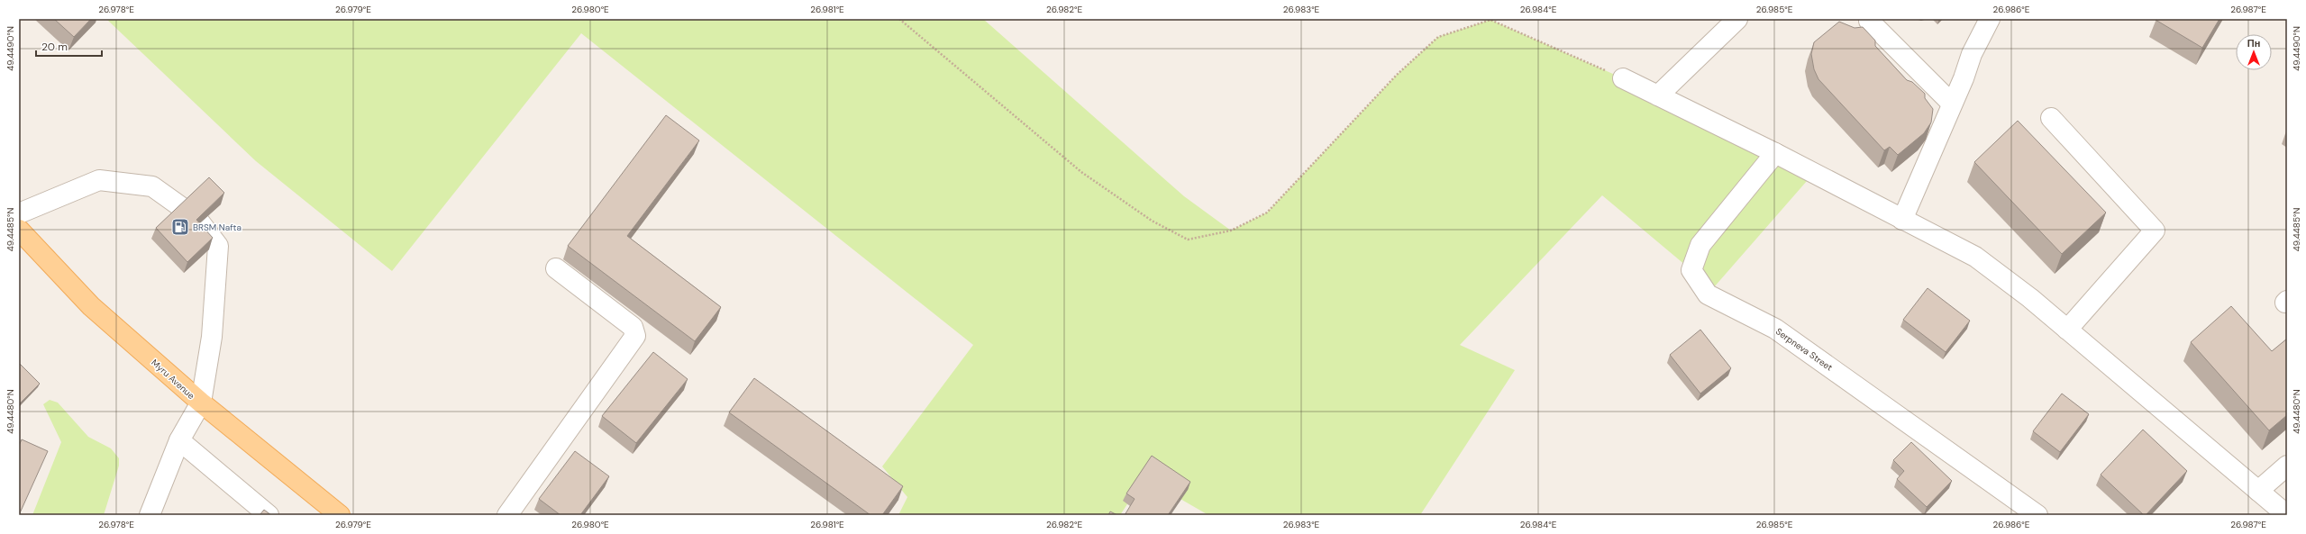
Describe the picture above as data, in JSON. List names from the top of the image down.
{
  "streets": {
    "main road": ["Myru Avenue"],
    "street": ["Serpneva Street"]
  },
  "places": {
    "fuel station": ["BRSM Nafta"]
  },
  "scale_bar": "20 m",
  "north": "top",
  "coordinates": [
    "26.978°E",
    "26.979°E",
    "26.980°E",
    "26.981°E",
    "26.982°E",
    "26.983°E",
    "26.984°E",
    "26.985°E",
    "26.986°E",
    "26.987°E",
    "49.4490°N",
    "49.4485°N",
    "49.4480°N"
  ]
}
